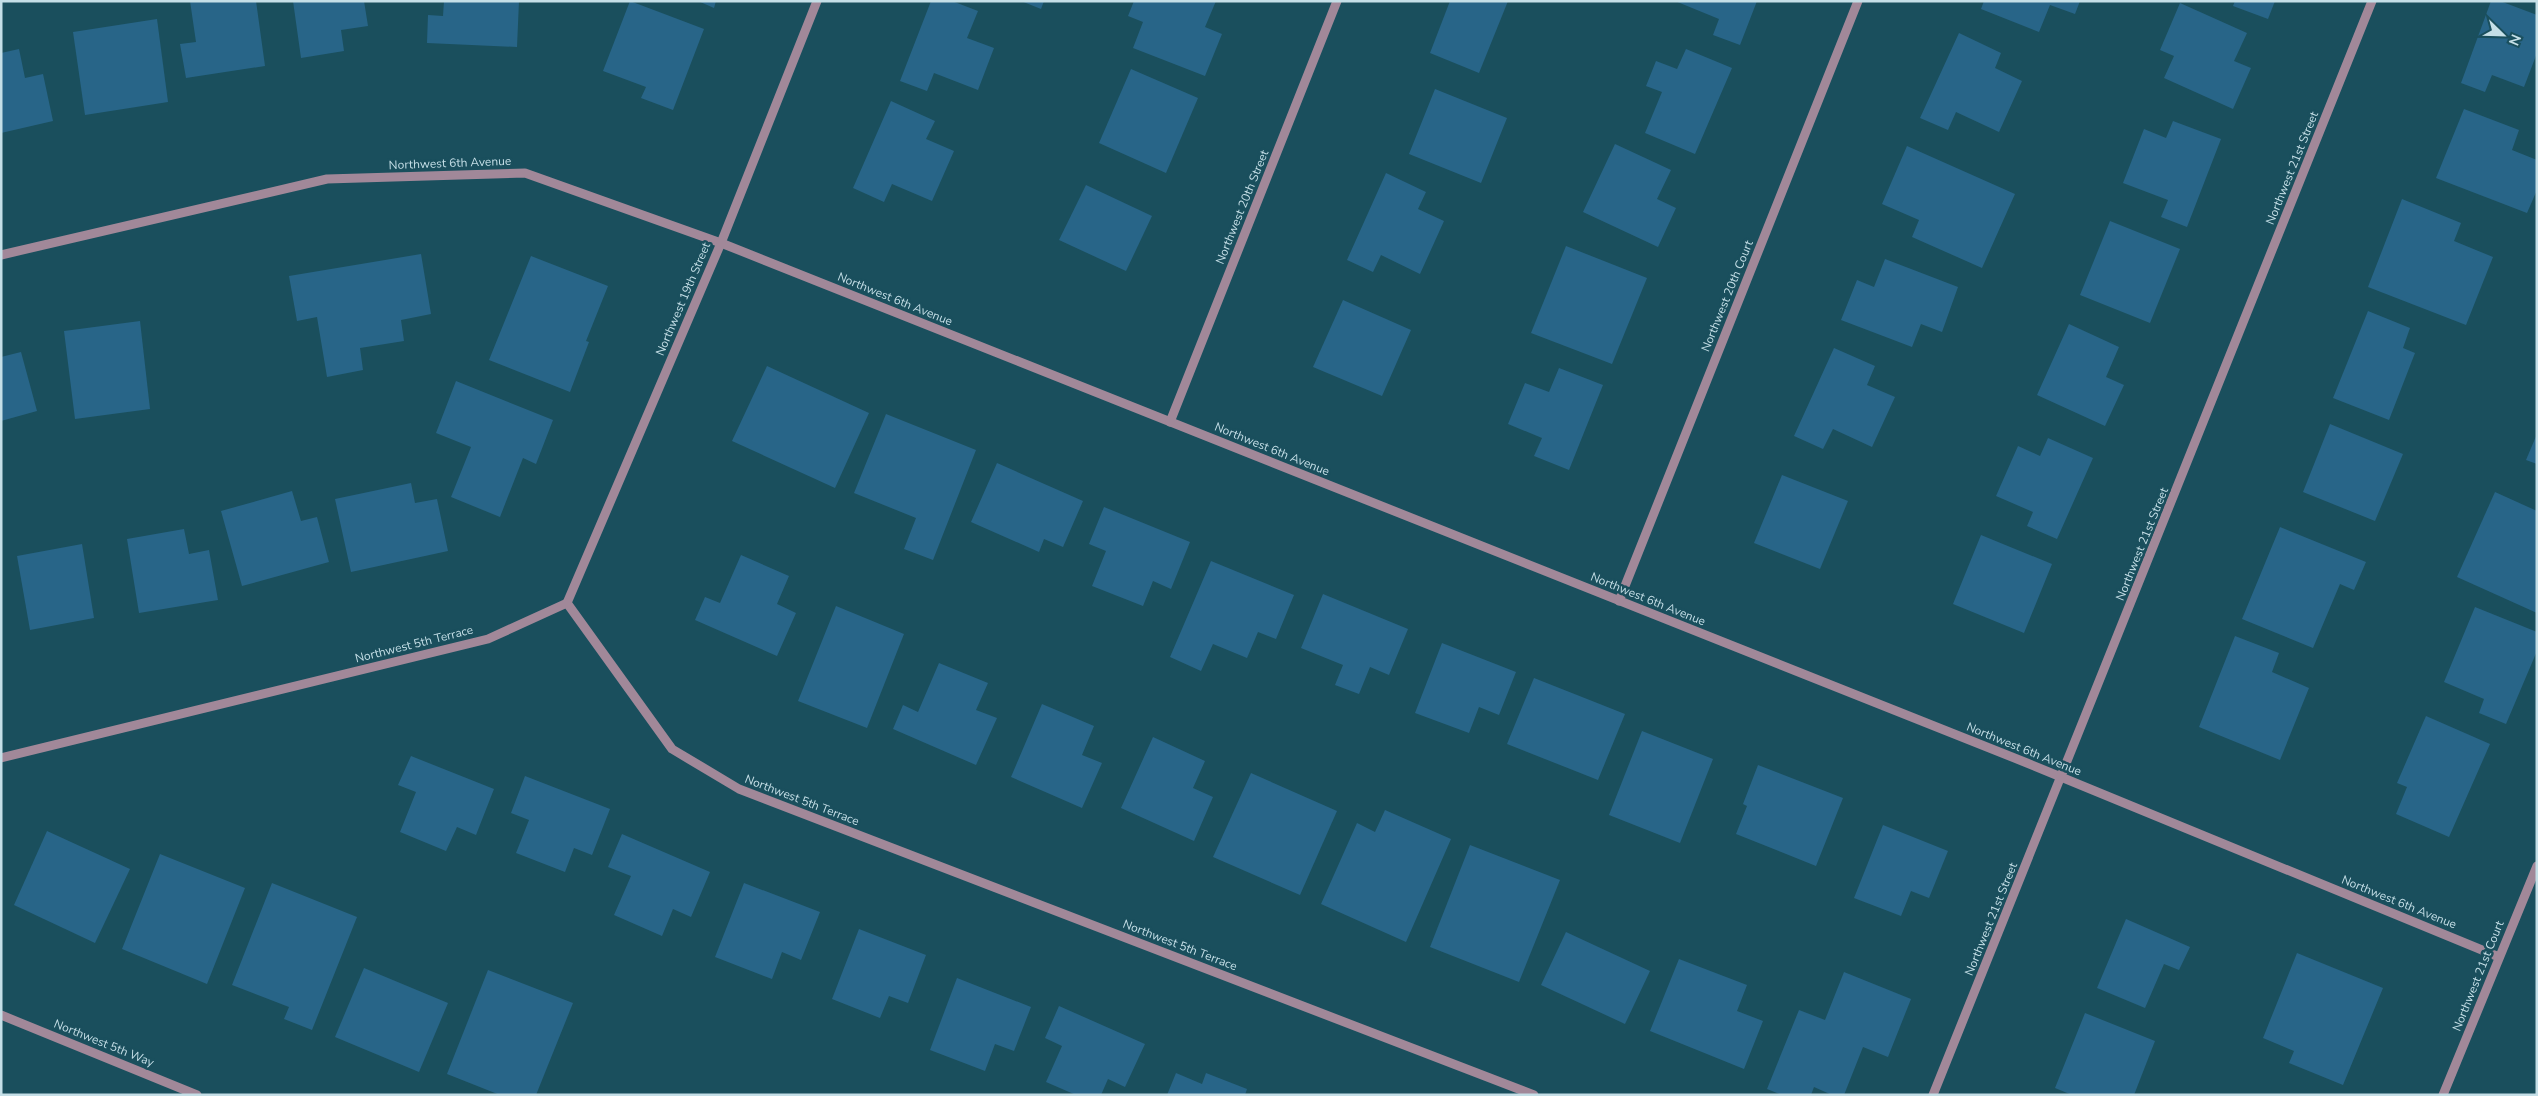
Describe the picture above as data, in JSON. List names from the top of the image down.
{
  "streets": {
    "street": [
      "Northwest 6th Avenue",
      "Northwest 21st Street",
      "Northwest 20th Street",
      "Northwest 20th Court",
      "Northwest 19th Street",
      "Northwest 5th Terrace",
      "Northwest 21st Court",
      "Northwest 5th Way"
    ]
  },
  "crossings": [
    ["Northwest 6th Avenue", "Northwest 21st Street"],
    ["Northwest 6th Avenue", "Northwest 20th Street"],
    ["Northwest 6th Avenue", "Northwest 20th Court"],
    ["Northwest 6th Avenue", "Northwest 19th Street"],
    ["Northwest 6th Avenue", "Northwest 21st Court"],
    ["Northwest 19th Street", "Northwest 5th Terrace"]
  ],
  "north": "bottom right"
}
